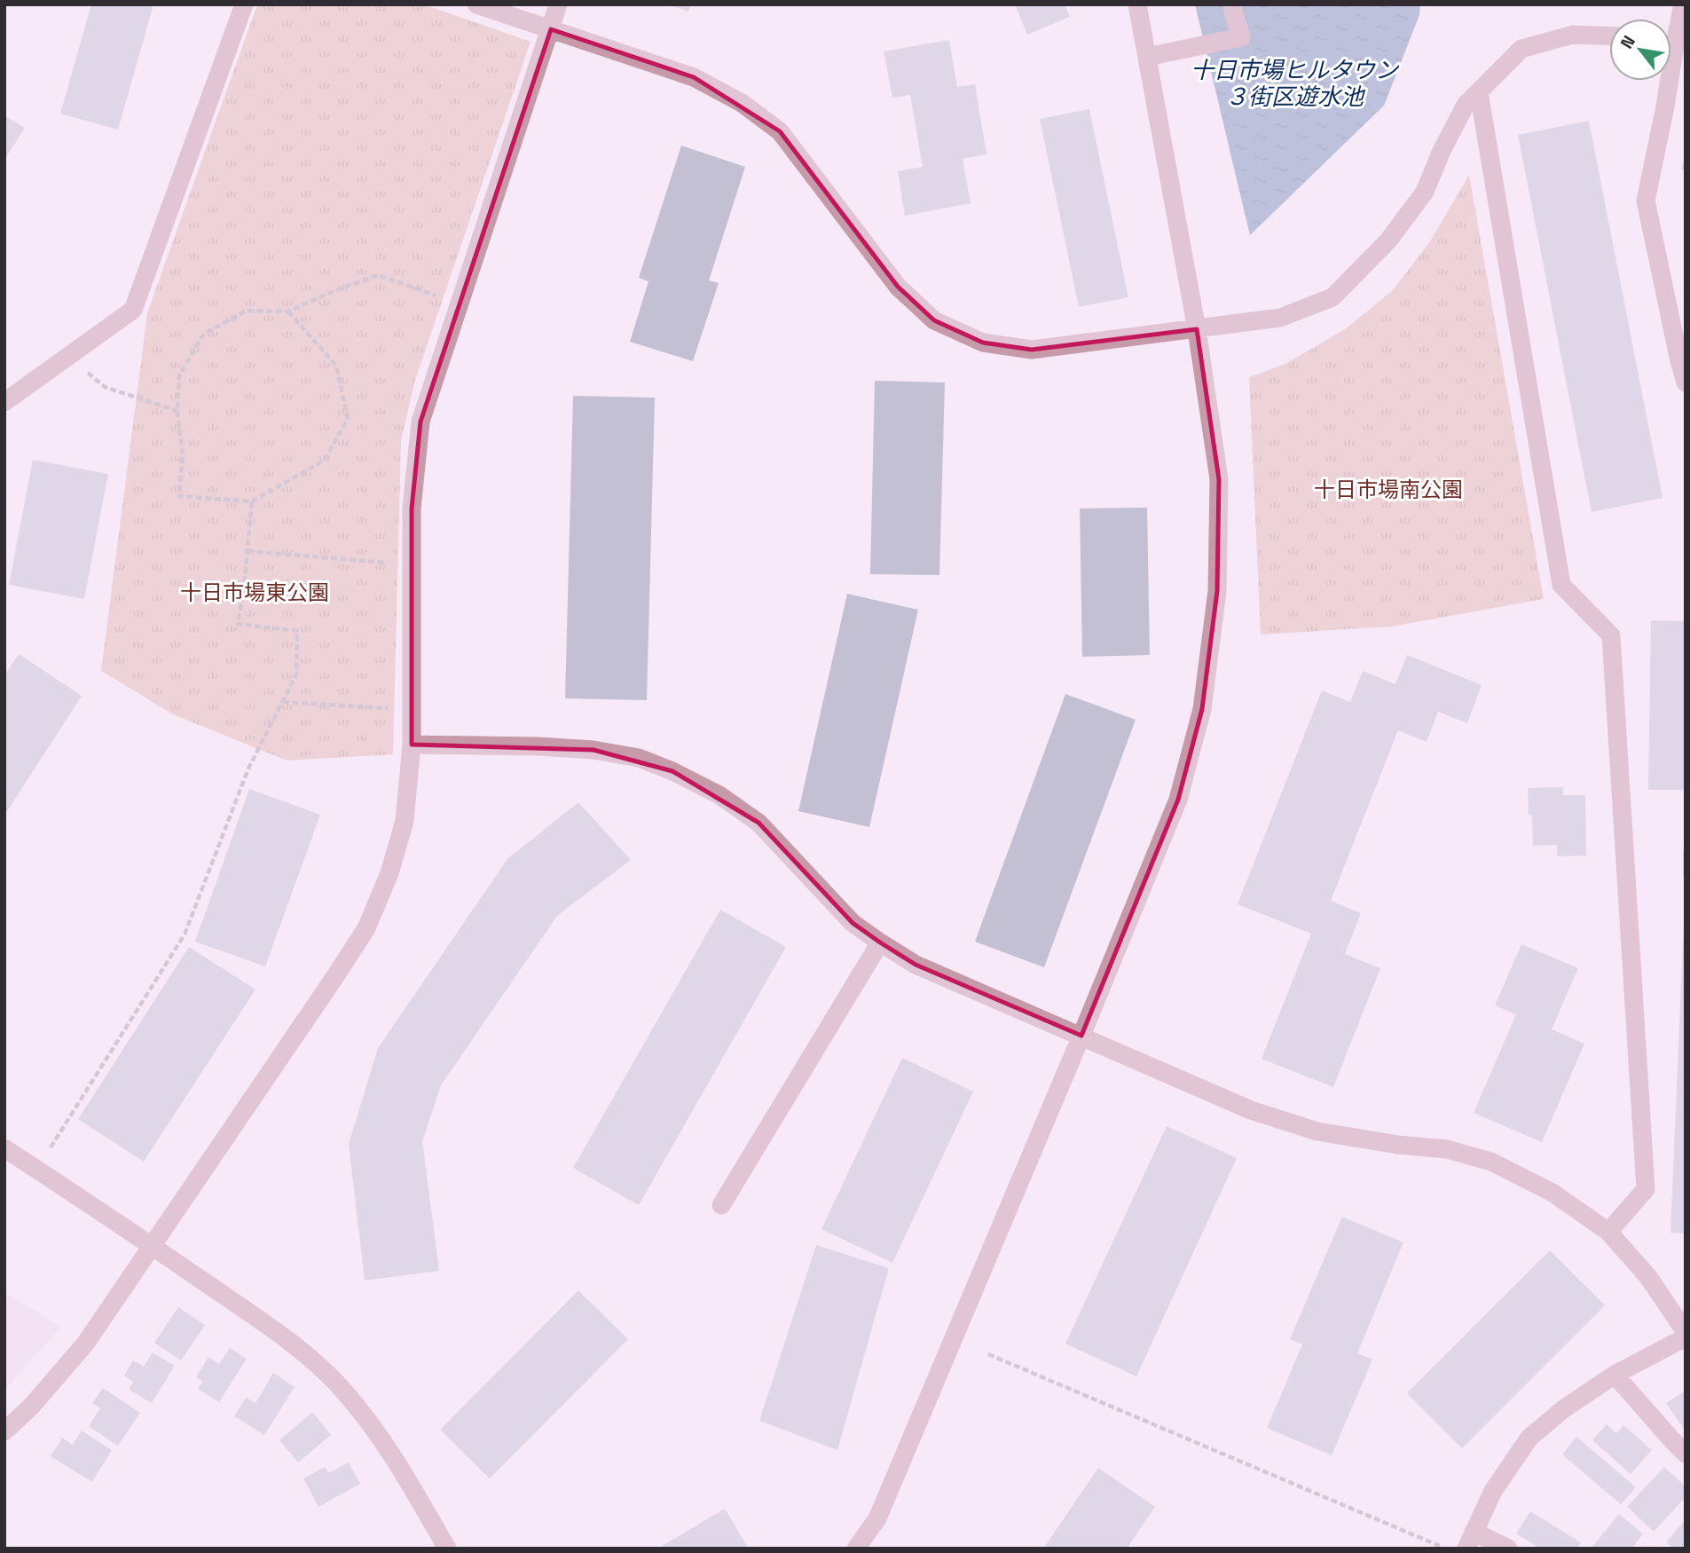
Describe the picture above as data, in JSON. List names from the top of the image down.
{
  "water": ["十日市場ヒルタウン ３街区遊水池"],
  "parks": ["十日市場南公園", "十日市場東公園"],
  "north": "top left"
}
